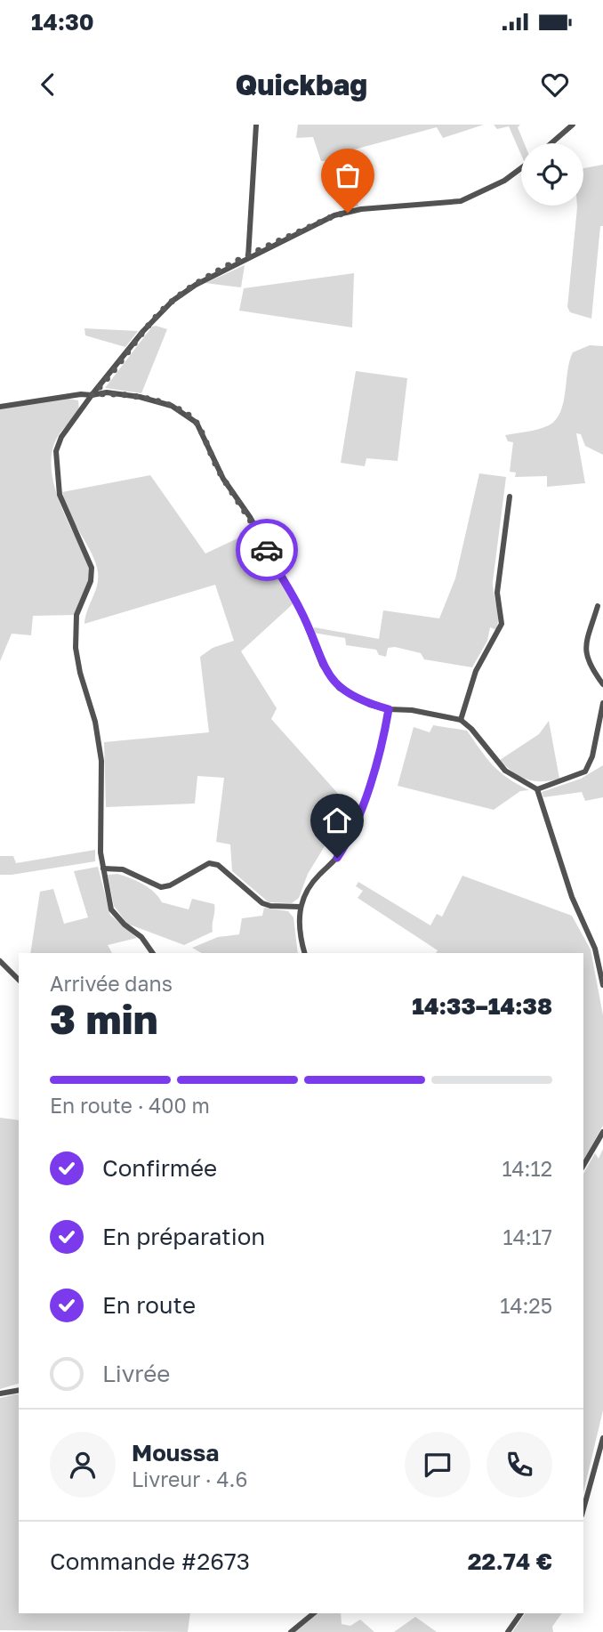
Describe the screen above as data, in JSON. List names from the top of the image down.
{
  "page": {
    "status": "14:30",
    "header": "Quickbag",
    "heading": ["3 min", "Arrivée dans", "14:33–14:38"],
    "panel": [
      "Moussa",
      "Livreur · 4.6",
      "Commande #2673",
      "22.74 €"
    ],
    "bar": "En route · 400 m",
    "list": [
      ["Confirmée", "14:12"],
      ["En préparation", "14:17"],
      ["En route", "14:25"],
      "Livrée"
    ]
  }
}
